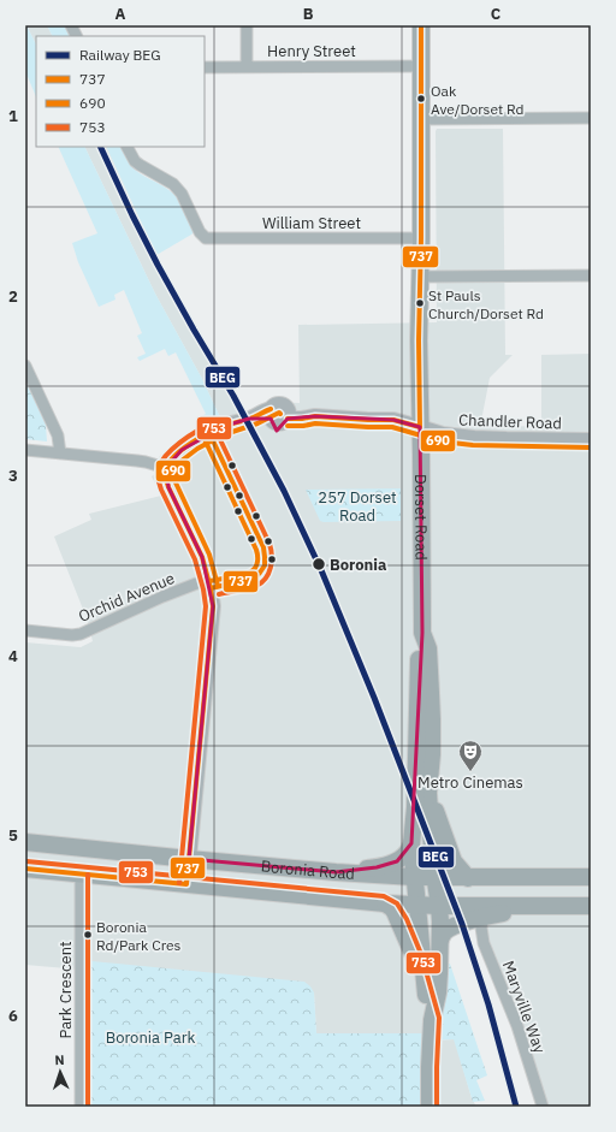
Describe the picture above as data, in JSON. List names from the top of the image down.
{
  "streets": {
    "main road": ["Chandler Road", "Dorset Road", "Boronia Road"],
    "street": [
      "Henry Street",
      "William Street",
      "Orchid Avenue",
      "Park Crescent",
      "Maryville Way"
    ]
  },
  "crossings": [
    ["Henry Street", "Dorset Road"],
    ["William Street", "Dorset Road"],
    ["Chandler Road", "Dorset Road"],
    ["Dorset Road", "Boronia Road"],
    ["Boronia Road", "Park Crescent"],
    ["Boronia Road", "Maryville Way"]
  ],
  "parks": ["257 Dorset Road", "Boronia Park"],
  "places": {
    "other": [
      "Oak Ave/Dorset Rd",
      "St Pauls Church/Dorset Rd",
      "Boronia",
      "Boronia Rd/Park Cres"
    ],
    "theatre": ["Metro Cinemas"]
  },
  "lines": [
    "transit line 737",
    "rail line BEG",
    "transit line 690",
    "transit line 753"
  ],
  "legend": [
    "Railway BEG",
    "737",
    "690",
    "753"
  ],
  "north": "top",
  "grid": {
    "columns": ["A", "B", "C"],
    "rows": [
      "1",
      "2",
      "3",
      "4",
      "5",
      "6"
    ]
  }
}
